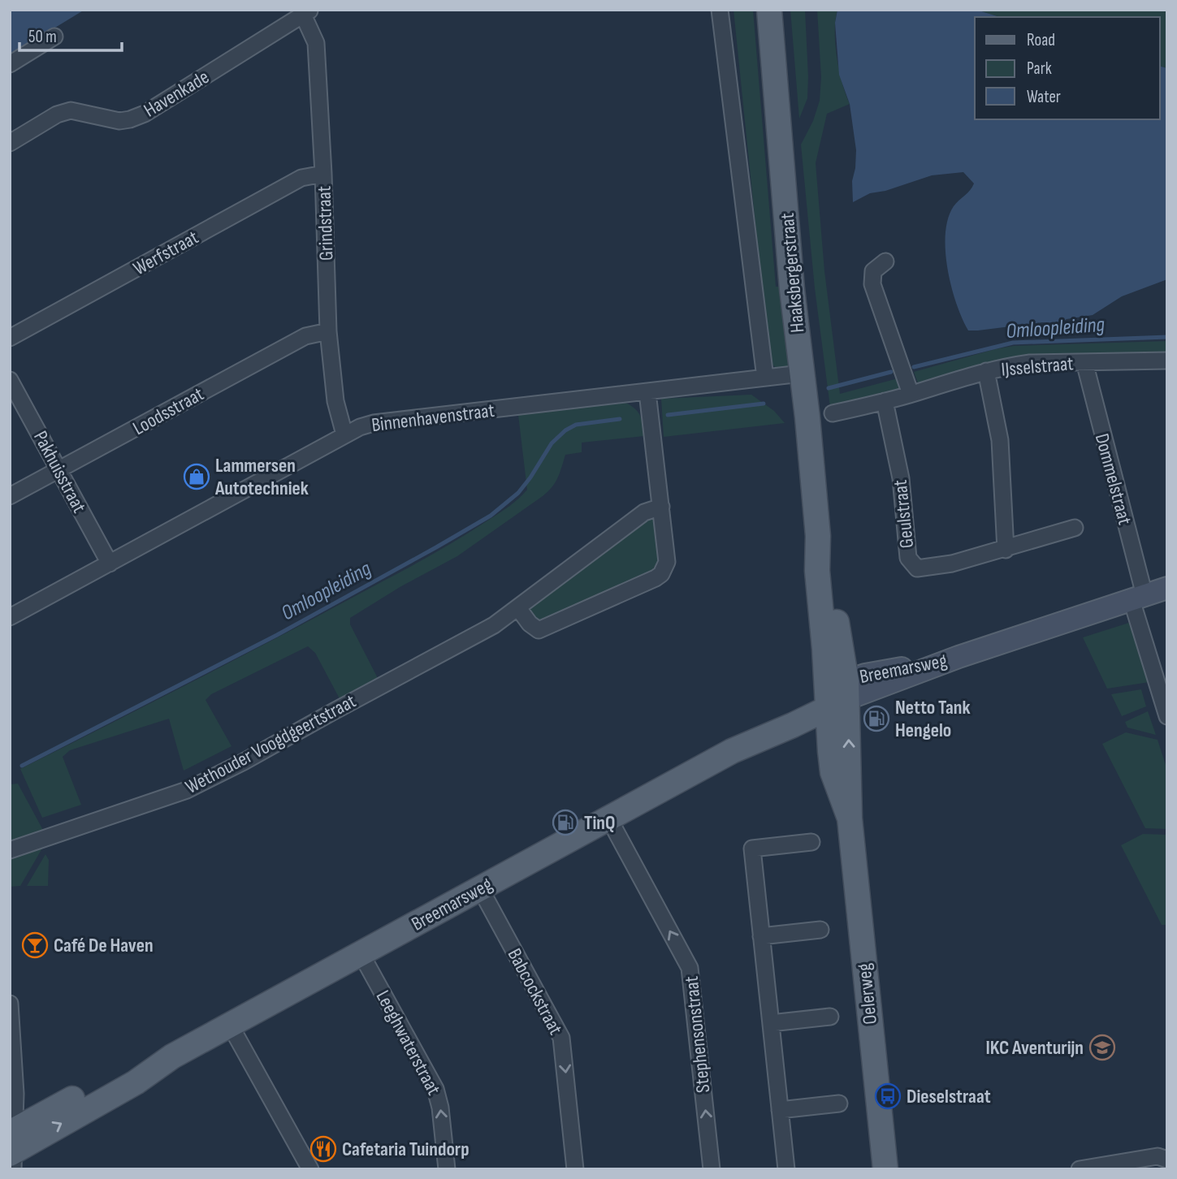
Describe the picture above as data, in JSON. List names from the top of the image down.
{
  "streets": {
    "main road": ["Haaksbergerstraat", "Breemarsweg", "Oelerweg"],
    "street": [
      "Havenkade",
      "Grindstraat",
      "Werfstraat",
      "IJsselstraat",
      "Loodsstraat",
      "Binnenhavenstraat",
      "Pakhuisstraat",
      "Dommelstraat",
      "Geulstraat",
      "Wethouder Voogdgeertstraat",
      "Babcockstraat",
      "Stephensonstraat",
      "Leeghwaterstraat"
    ]
  },
  "crossings": [
    ["Havenkade", "Grindstraat"],
    ["Grindstraat", "Werfstraat"],
    ["Grindstraat", "Loodsstraat"],
    ["Grindstraat", "Binnenhavenstraat"],
    ["Haaksbergerstraat", "Binnenhavenstraat"],
    ["Haaksbergerstraat", "Breemarsweg"],
    ["Haaksbergerstraat", "Oelerweg"],
    ["IJsselstraat", "Dommelstraat"],
    ["IJsselstraat", "Geulstraat"],
    ["Loodsstraat", "Pakhuisstraat"],
    ["Binnenhavenstraat", "Pakhuisstraat"],
    ["Dommelstraat", "Breemarsweg"],
    ["Breemarsweg", "Babcockstraat"],
    ["Breemarsweg", "Oelerweg"],
    ["Breemarsweg", "Stephensonstraat"],
    ["Breemarsweg", "Leeghwaterstraat"]
  ],
  "one_way": ["Babcockstraat", "Leeghwaterstraat"],
  "water": ["Omloopleiding"],
  "places": {
    "shop": ["Lammersen Autotechniek"],
    "fuel station": ["Netto Tank Hengelo", "TinQ"],
    "bar": ["Café De Haven"],
    "school or university": ["IKC Aventurijn"],
    "bus stop": ["Dieselstraat"],
    "restaurant": ["Cafetaria Tuindorp"]
  },
  "legend": ["Road", "Park", "Water"],
  "scale_bar": "50 m"
}
